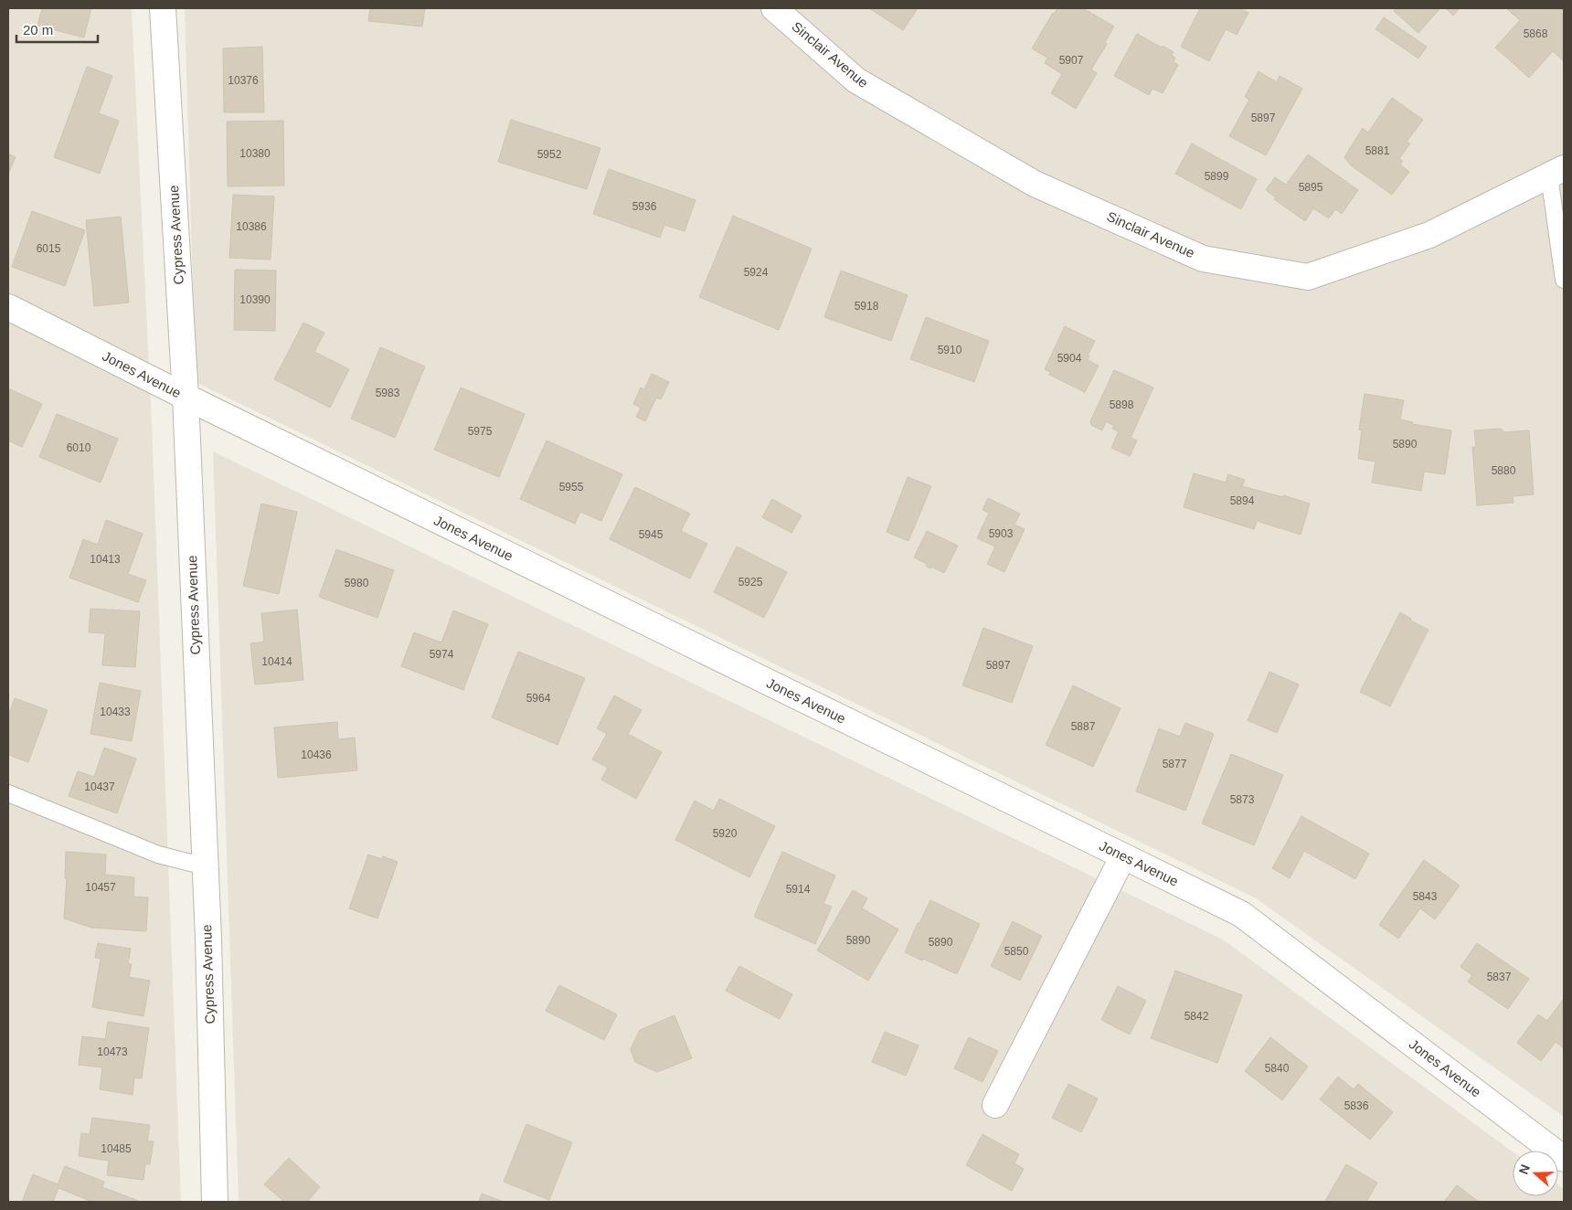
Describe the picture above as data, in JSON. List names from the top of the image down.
{
  "streets": {
    "street": ["Sinclair Avenue", "Cypress Avenue", "Jones Avenue"]
  },
  "crossings": [
    ["Cypress Avenue", "Jones Avenue"]
  ],
  "house_numbers": [
    "5868",
    "5907",
    "10376",
    "5897",
    "5881",
    "10380",
    "5952",
    "5899",
    "5895",
    "5936",
    "10386",
    "6015",
    "5924",
    "10390",
    "5918",
    "5910",
    "5904",
    "5983",
    "5898",
    "5975",
    "5890",
    "6010",
    "5880",
    "5955",
    "5894",
    "5903",
    "5945",
    "10413",
    "5925",
    "5980",
    "5974",
    "10414",
    "5897",
    "5964",
    "10433",
    "5887",
    "10436",
    "5877",
    "10437",
    "5873",
    "5920",
    "10457",
    "5914",
    "5843",
    "5890",
    "5890",
    "5850",
    "5837",
    "5842",
    "10473",
    "5840",
    "5836",
    "10485"
  ],
  "scale_bar": "20 m",
  "north": "left"
}
